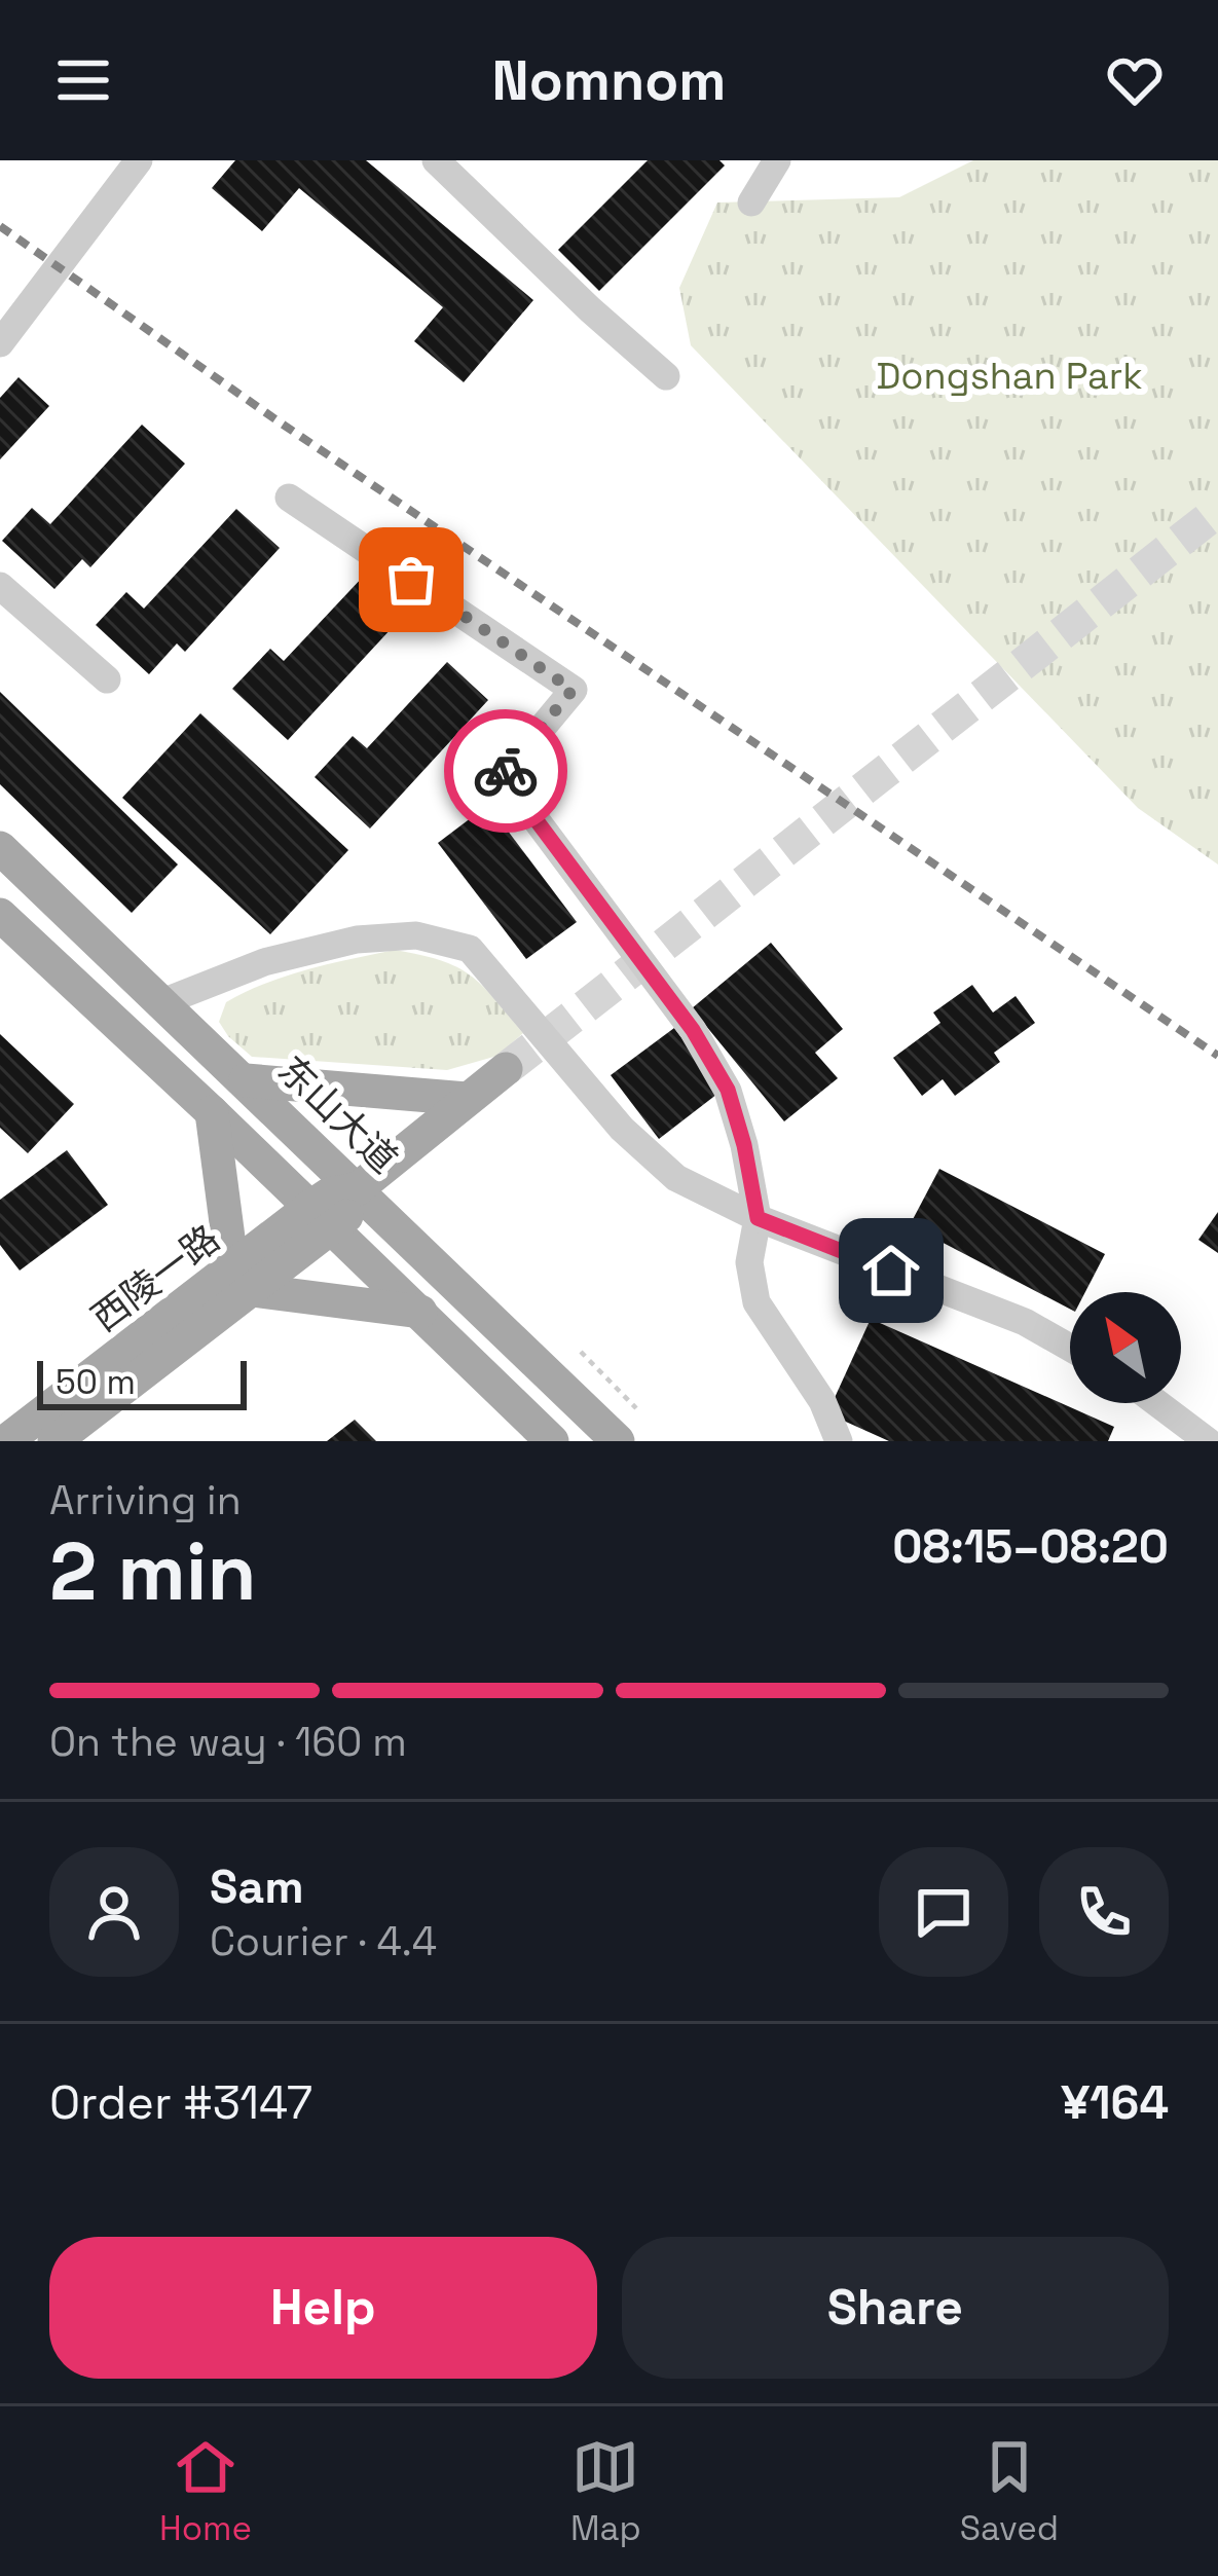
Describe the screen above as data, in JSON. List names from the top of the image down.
{
  "streets": {
    "main road": ["东山大道", "西陵一路"]
  },
  "crossings": [
    ["东山大道", "西陵一路"]
  ],
  "parks": ["Dongshan Park"],
  "scale_bar": "50 m",
  "north": "top left",
  "page": {
    "header": "Nomnom",
    "scale": "50 m",
    "heading": ["2 min", "Arriving in", "08:15–08:20"],
    "panel": [
      "Sam",
      "Courier · 4.4",
      "Order #3147",
      "¥164"
    ],
    "bar": "On the way · 160 m",
    "buttons": ["Help", "Share"],
    "tabs": ["Home", "Map", "Saved"]
  }
}
